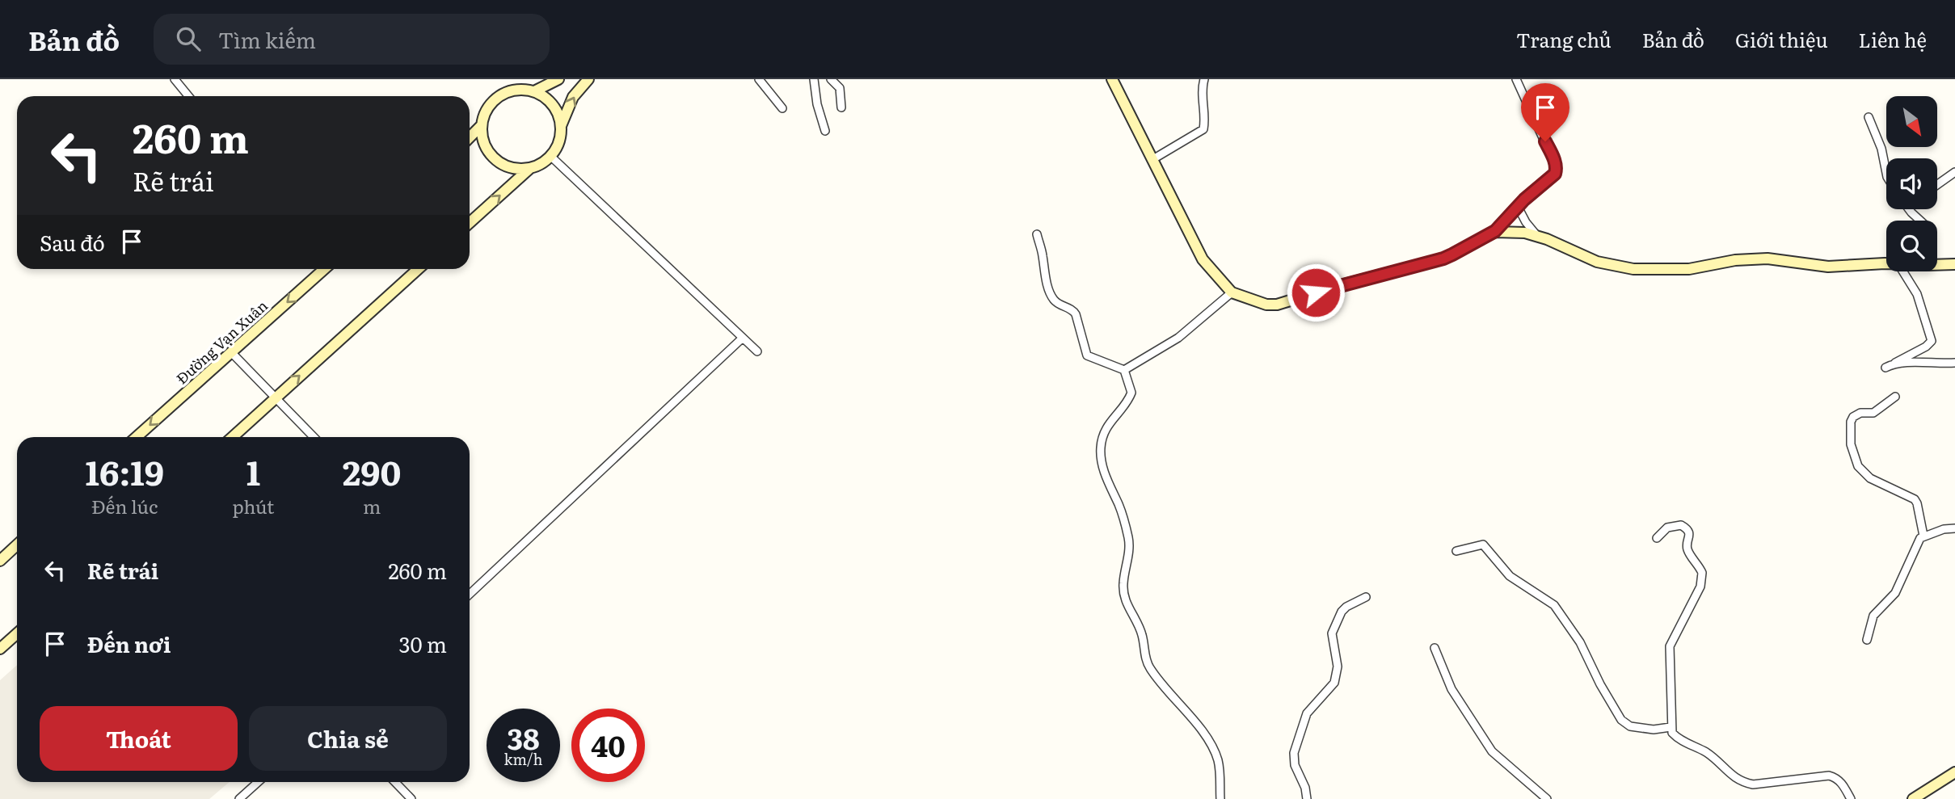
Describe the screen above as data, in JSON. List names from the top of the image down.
{
  "streets": {
    "street": ["Đường Vạn Xuân"]
  },
  "north": "bottom right",
  "page": {
    "header": "Bản đồ",
    "search": "Tìm kiếm",
    "nav": [
      "Trang chủ",
      "Bản đồ",
      "Giới thiệu",
      "Liên hệ"
    ],
    "turn": ["260 m", "Rẽ trái"],
    "then": "Sau đó",
    "eta": [
      "16:19",
      "Đến lúc",
      "1",
      "phút",
      "290",
      "m"
    ],
    "list": [
      {
        "name": "Rẽ trái",
        "value": "260 m"
      },
      {
        "name": "Đến nơi",
        "value": "30 m"
      }
    ],
    "buttons": ["Thoát", "Chia sẻ"],
    "speed": "38 km/h",
    "limit": "40"
  }
}
